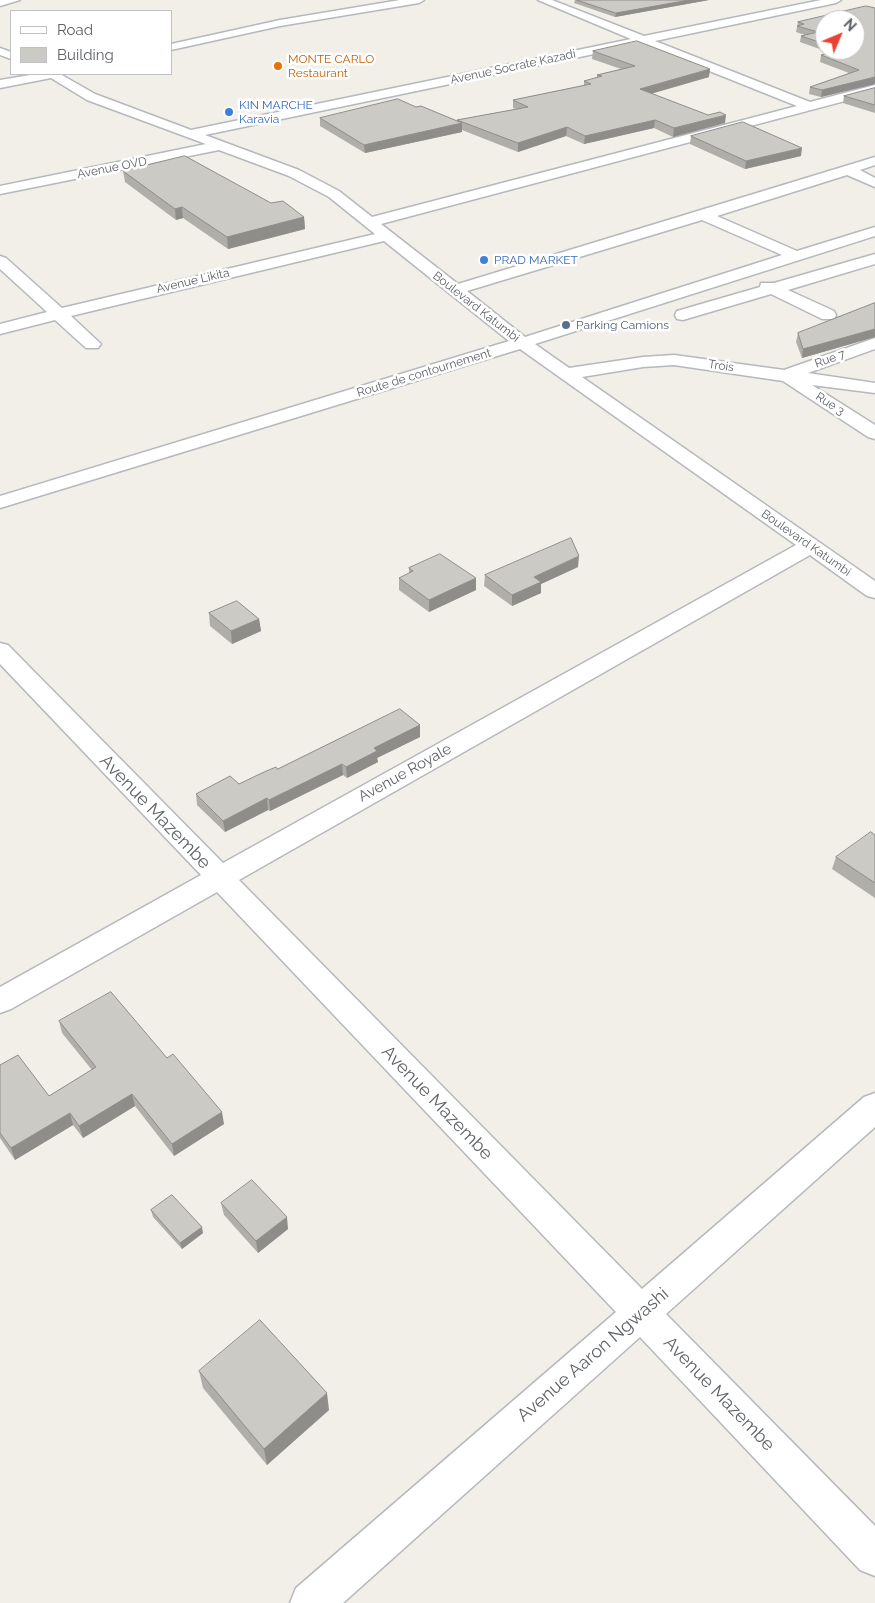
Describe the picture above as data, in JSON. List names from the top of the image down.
{
  "streets": {
    "street": [
      "Avenue Socrate Kazadi",
      "Avenue OVD",
      "Avenue Likita",
      "Boulevard Katumbi",
      "Rue 7",
      "Trois",
      "Route de contournement",
      "Rue 3",
      "Avenue Royale",
      "Avenue Mazembe",
      "Avenue Aaron Ngwashi"
    ]
  },
  "crossings": [
    ["Avenue Socrate Kazadi", "Boulevard Katumbi"],
    ["Avenue OVD", "Boulevard Katumbi"],
    ["Avenue Likita", "Boulevard Katumbi"],
    ["Boulevard Katumbi", "Trois"],
    ["Boulevard Katumbi", "Route de contournement"],
    ["Boulevard Katumbi", "Avenue Royale"],
    ["Rue 7", "Trois"],
    ["Rue 7", "Rue 3"],
    ["Trois", "Rue 3"],
    ["Avenue Royale", "Avenue Mazembe"],
    ["Avenue Mazembe", "Avenue Aaron Ngwashi"]
  ],
  "places": [
    "MONTE CARLO Restaurant",
    "KIN MARCHE Karavia",
    "PRAD MARKET",
    "Parking Camions"
  ],
  "legend": ["Road", "Building"],
  "north": "top right"
}
